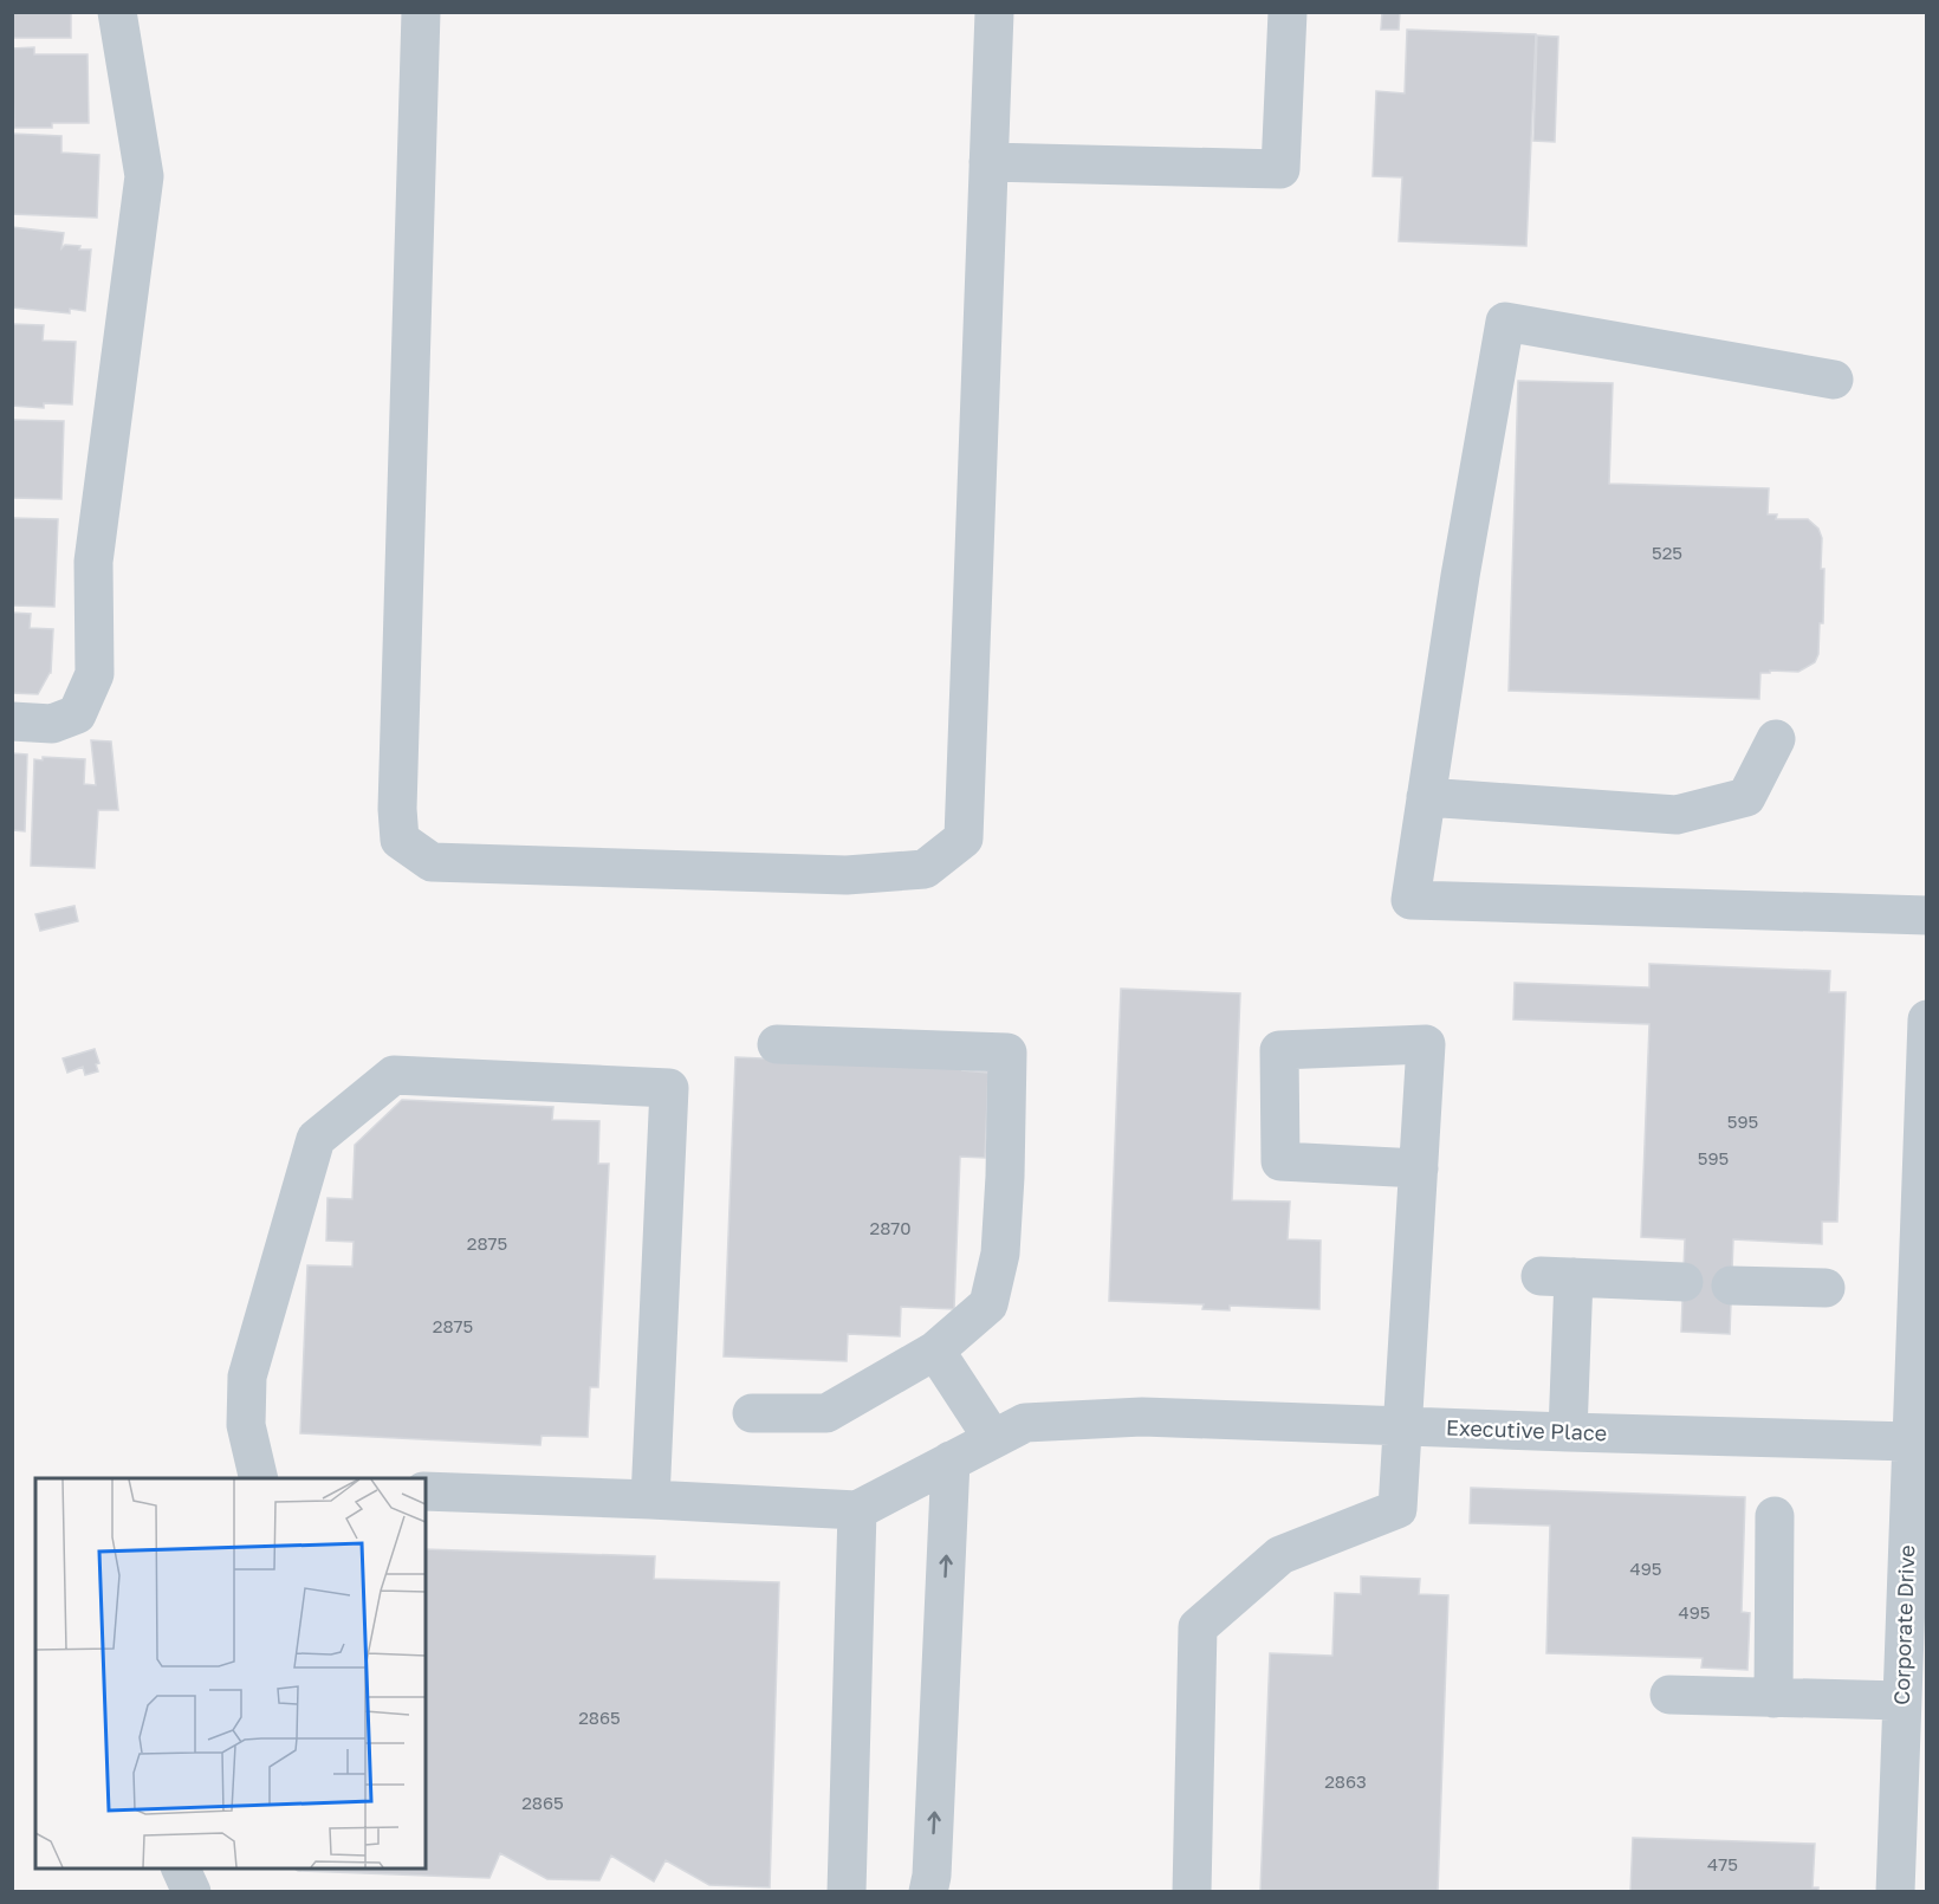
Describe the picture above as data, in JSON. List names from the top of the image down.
{
  "streets": {
    "street": ["Executive Place", "Corporate Drive"]
  },
  "crossings": [
    ["Executive Place", "Corporate Drive"]
  ],
  "house_numbers": [
    "525",
    "595",
    "595",
    "2870",
    "2875",
    "2875",
    "495",
    "495",
    "2865",
    "2863",
    "2865",
    "475"
  ]
}
